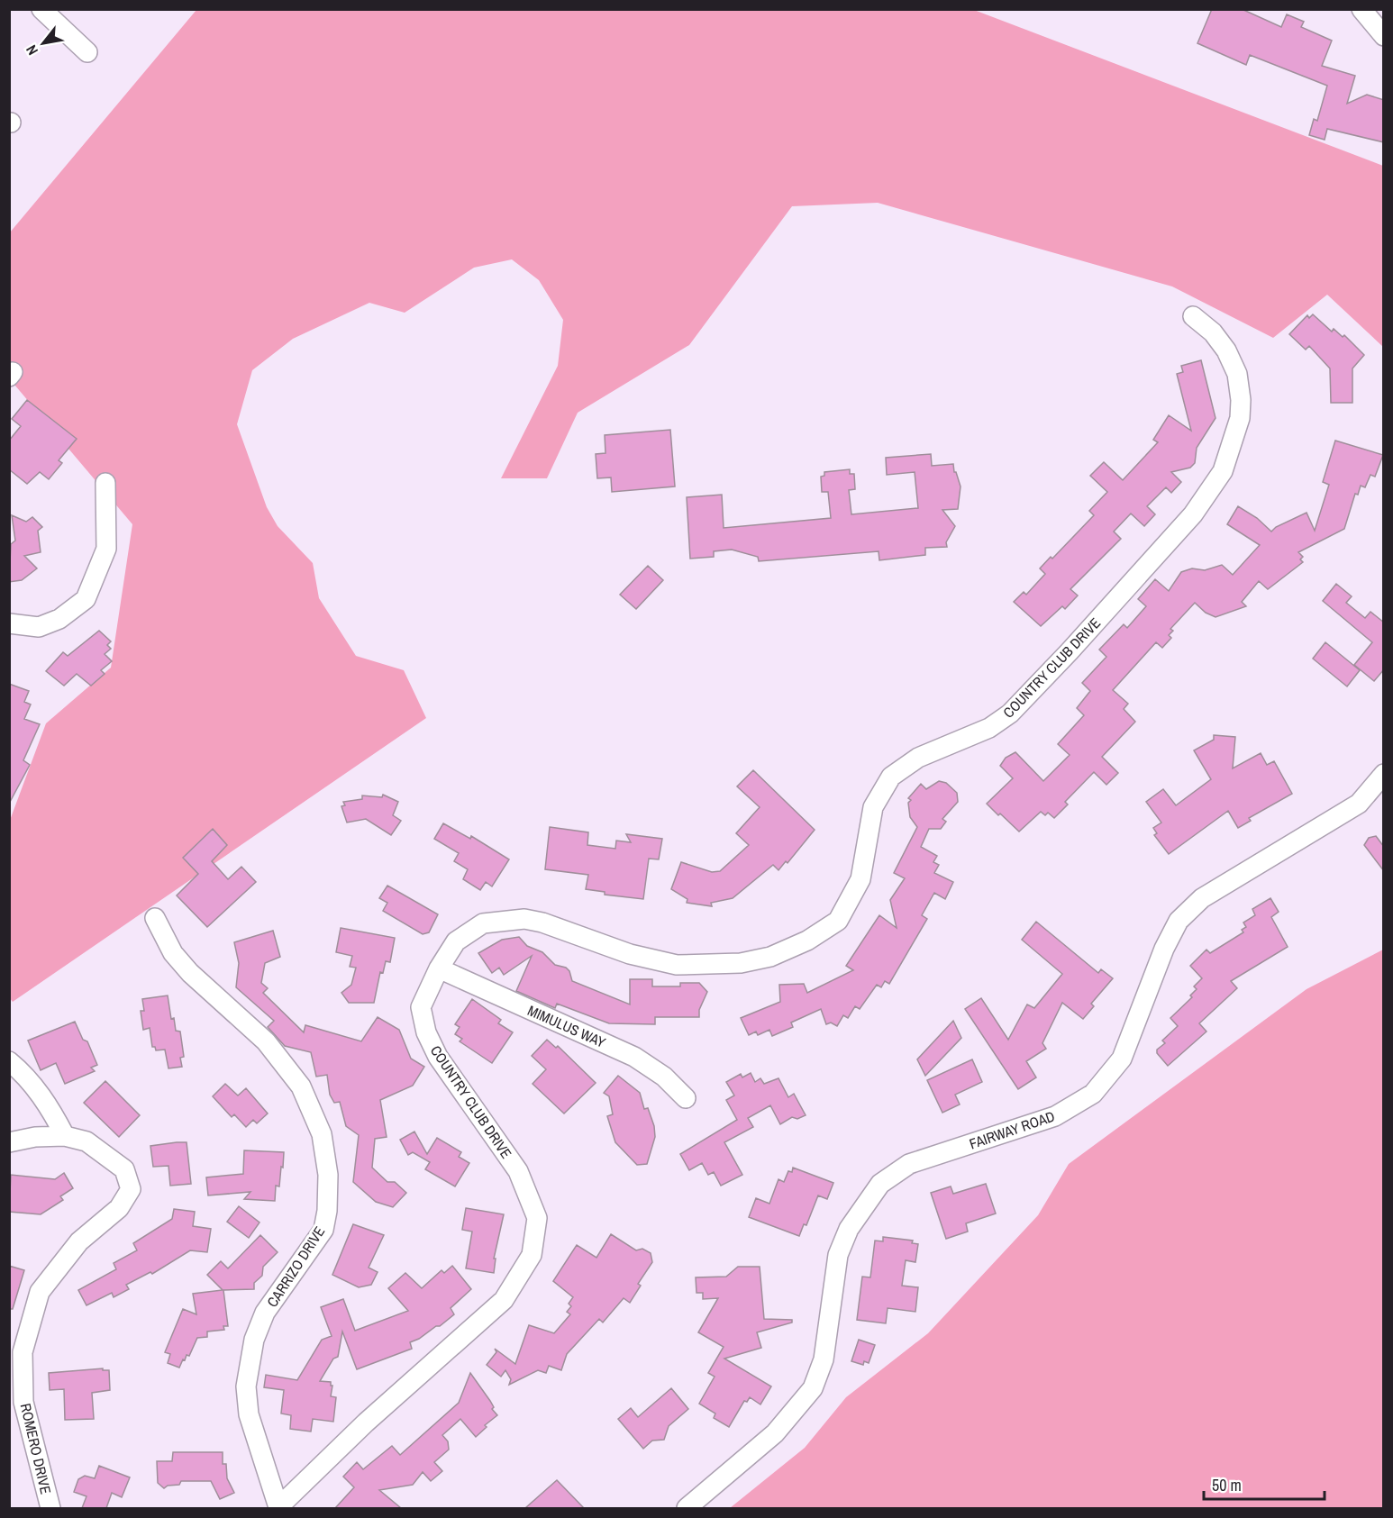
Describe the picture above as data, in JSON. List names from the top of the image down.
{
  "streets": {
    "street": [
      "COUNTRY CLUB DRIVE",
      "MIMULUS WAY",
      "FAIRWAY ROAD",
      "CARRIZO DRIVE",
      "ROMERO DRIVE"
    ]
  },
  "crossings": [
    ["COUNTRY CLUB DRIVE", "MIMULUS WAY"],
    ["COUNTRY CLUB DRIVE", "CARRIZO DRIVE"]
  ],
  "scale_bar": "50 m",
  "north": "bottom left"
}
